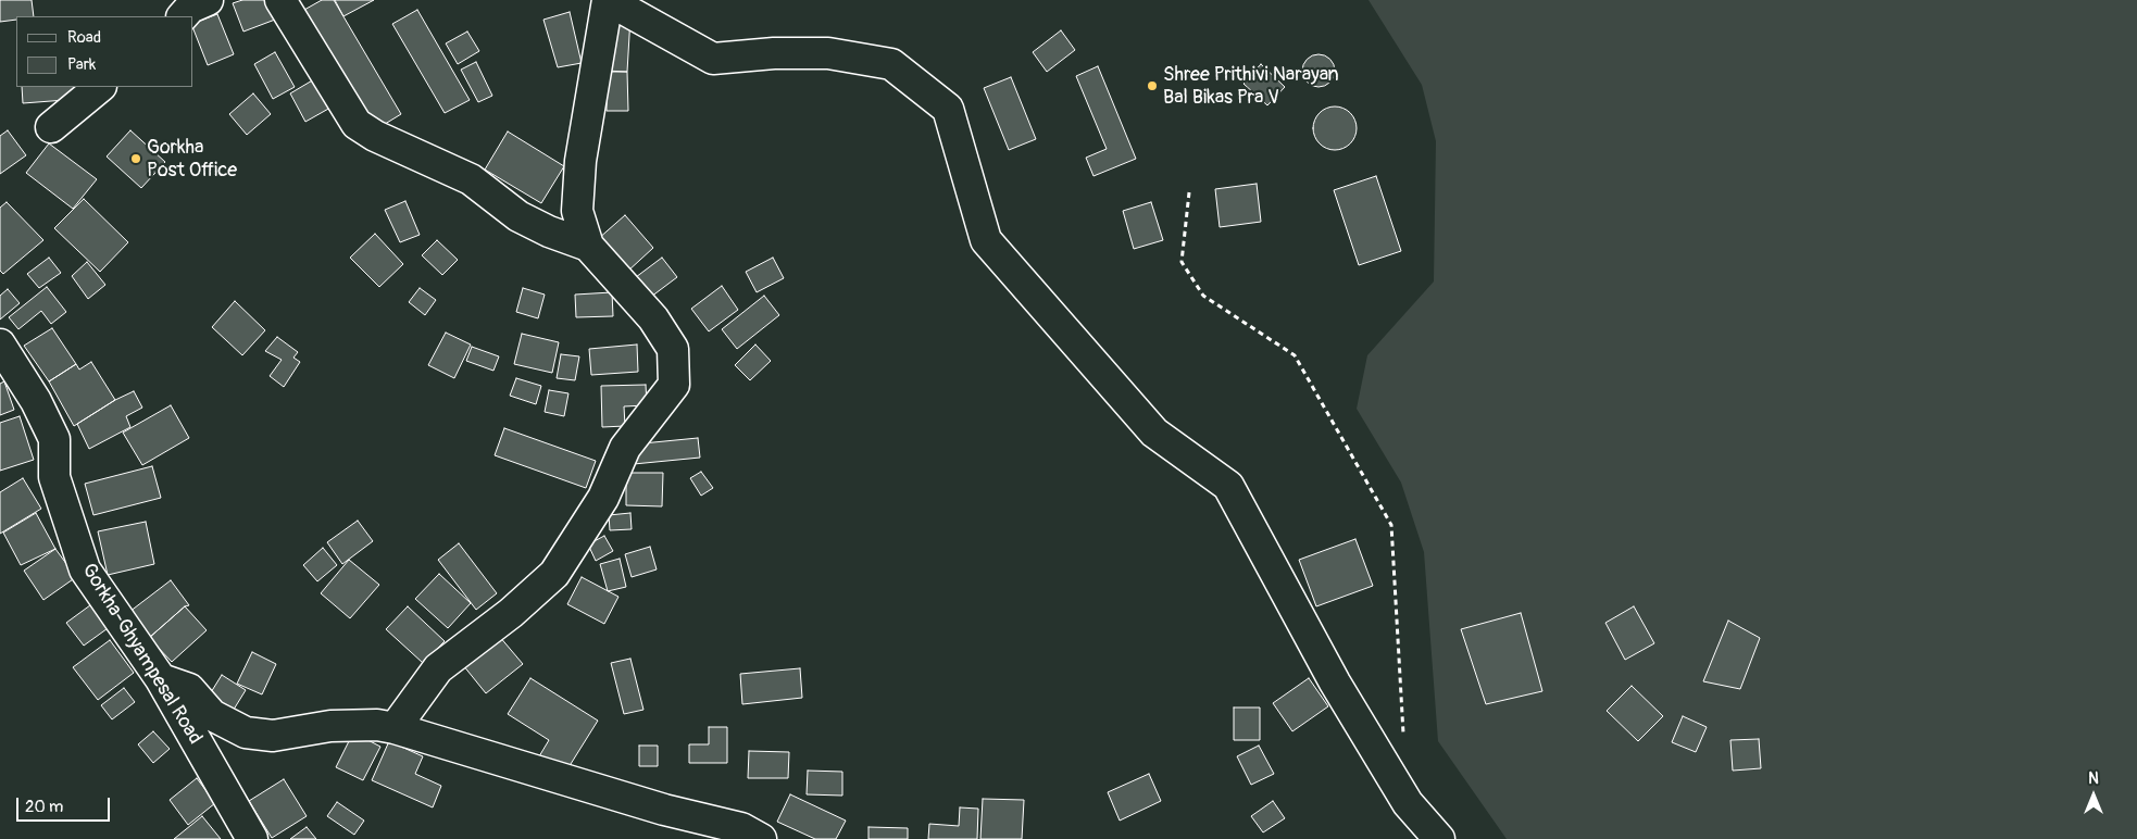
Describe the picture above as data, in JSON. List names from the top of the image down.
{
  "streets": {
    "street": ["Gorkha-Ghyampesal Road"]
  },
  "places": ["Shree Prithivi Narayan Bal Bikas Pra V", "Gorkha Post Office"],
  "legend": ["Road", "Park"],
  "scale_bar": "20 m",
  "north": "top"
}
